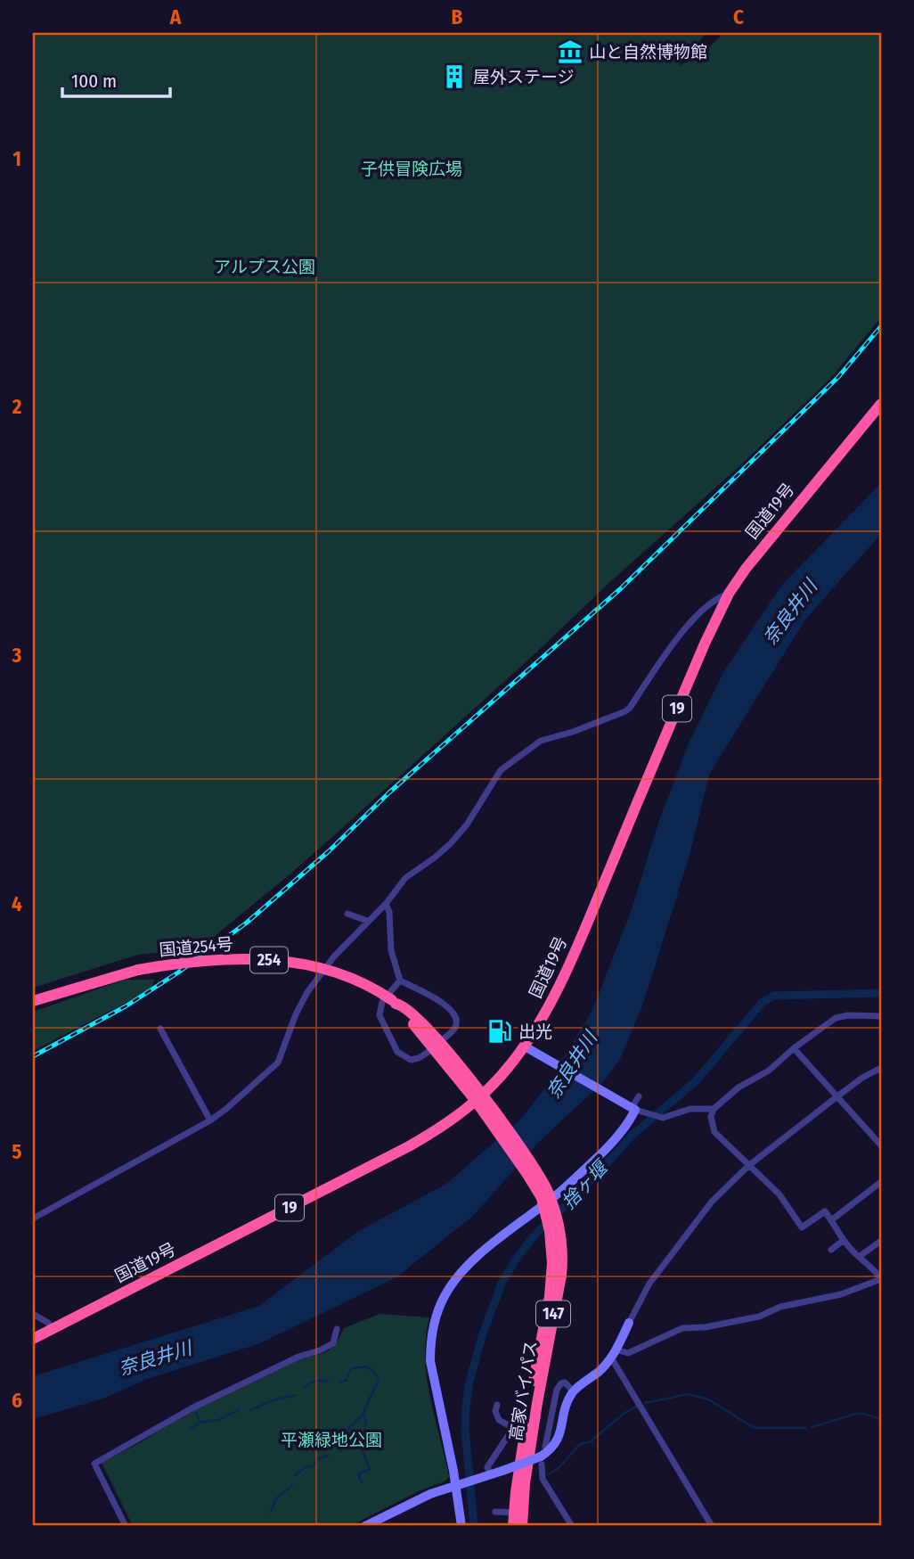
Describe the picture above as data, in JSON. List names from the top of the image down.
{
  "streets": {
    "highway": [
      "国道19号",
      "19",
      "国道254号",
      "254",
      "147",
      "高家バイパス"
    ]
  },
  "crossings": [
    ["国道19号", "国道254号"],
    ["国道19号", "高家バイパス"],
    ["国道254号", "高家バイパス"]
  ],
  "water": ["奈良井川", "捨ヶ堰"],
  "parks": ["子供冒険広場", "アルプス公園", "平瀬緑地公園"],
  "places": {
    "museum": ["山と自然博物館"],
    "building": ["屋外ステージ"],
    "fuel station": ["出光"]
  },
  "scale_bar": "100 m",
  "grid": {
    "columns": ["A", "B", "C"],
    "rows": [
      "1",
      "2",
      "3",
      "4",
      "5",
      "6"
    ]
  }
}
